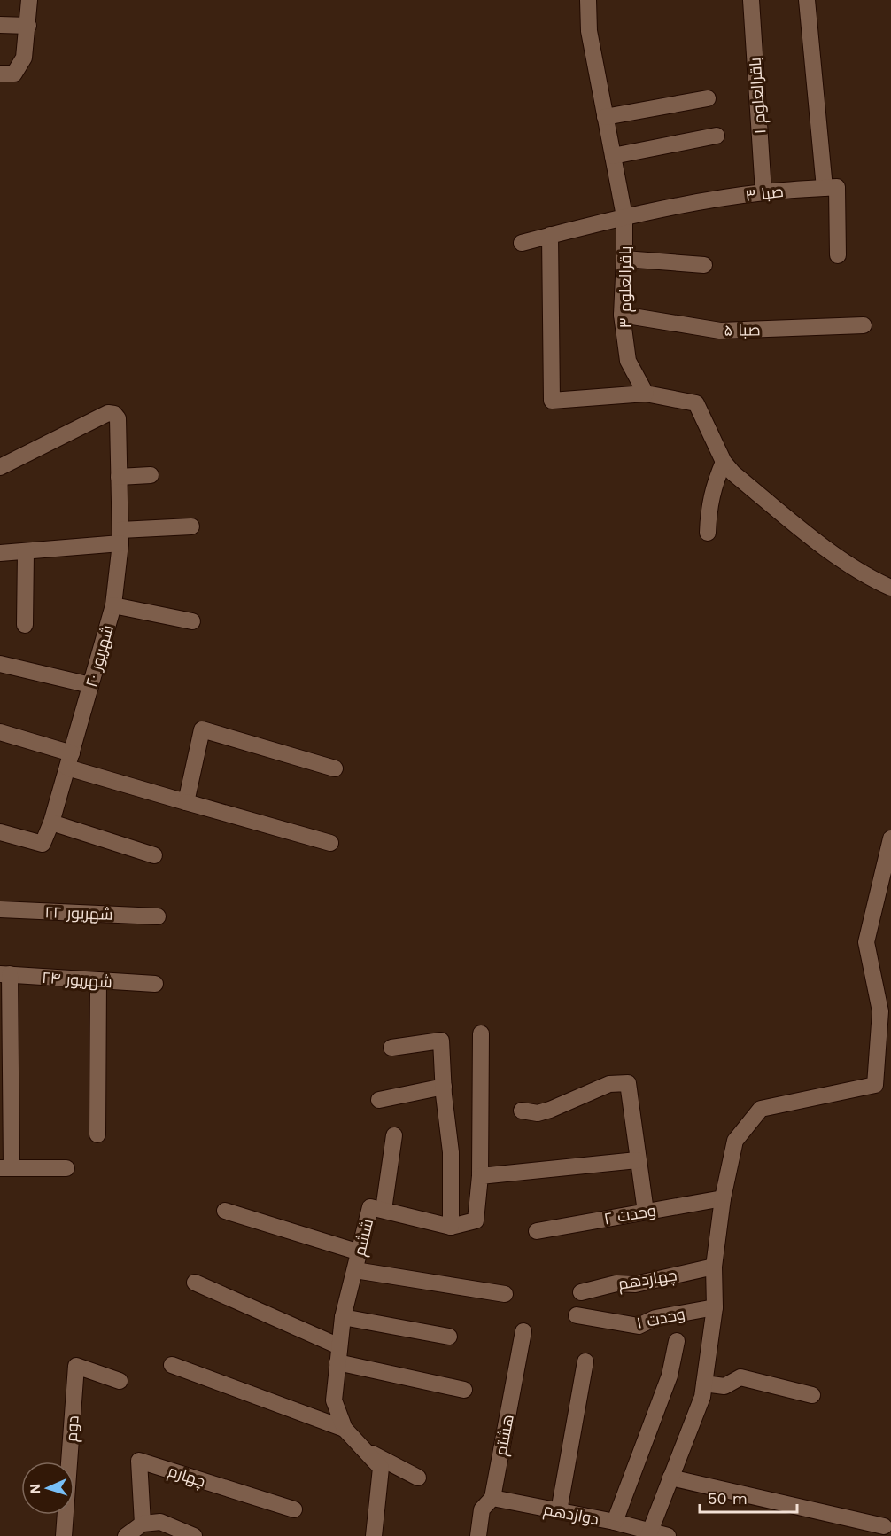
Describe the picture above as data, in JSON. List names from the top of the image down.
{
  "streets": {
    "street": [
      "باقرالعلوم ۱",
      "صبا ۳",
      "باقرالعلوم ۳",
      "صبا ۵",
      "شهریور ۲۰",
      "شهریور ۲۲",
      "شهریور ۲۴",
      "وحدت ۲",
      "ششم",
      "چهاردهم",
      "وحدت ۱",
      "دوم",
      "هشتم",
      "چهارم",
      "دوازدهم"
    ]
  },
  "crossings": [
    ["باقرالعلوم ۱", "صبا ۳"],
    ["صبا ۳", "باقرالعلوم ۳"],
    ["باقرالعلوم ۳", "صبا ۵"],
    ["هشتم", "دوازدهم"]
  ],
  "scale_bar": "50 m",
  "north": "left"
}
